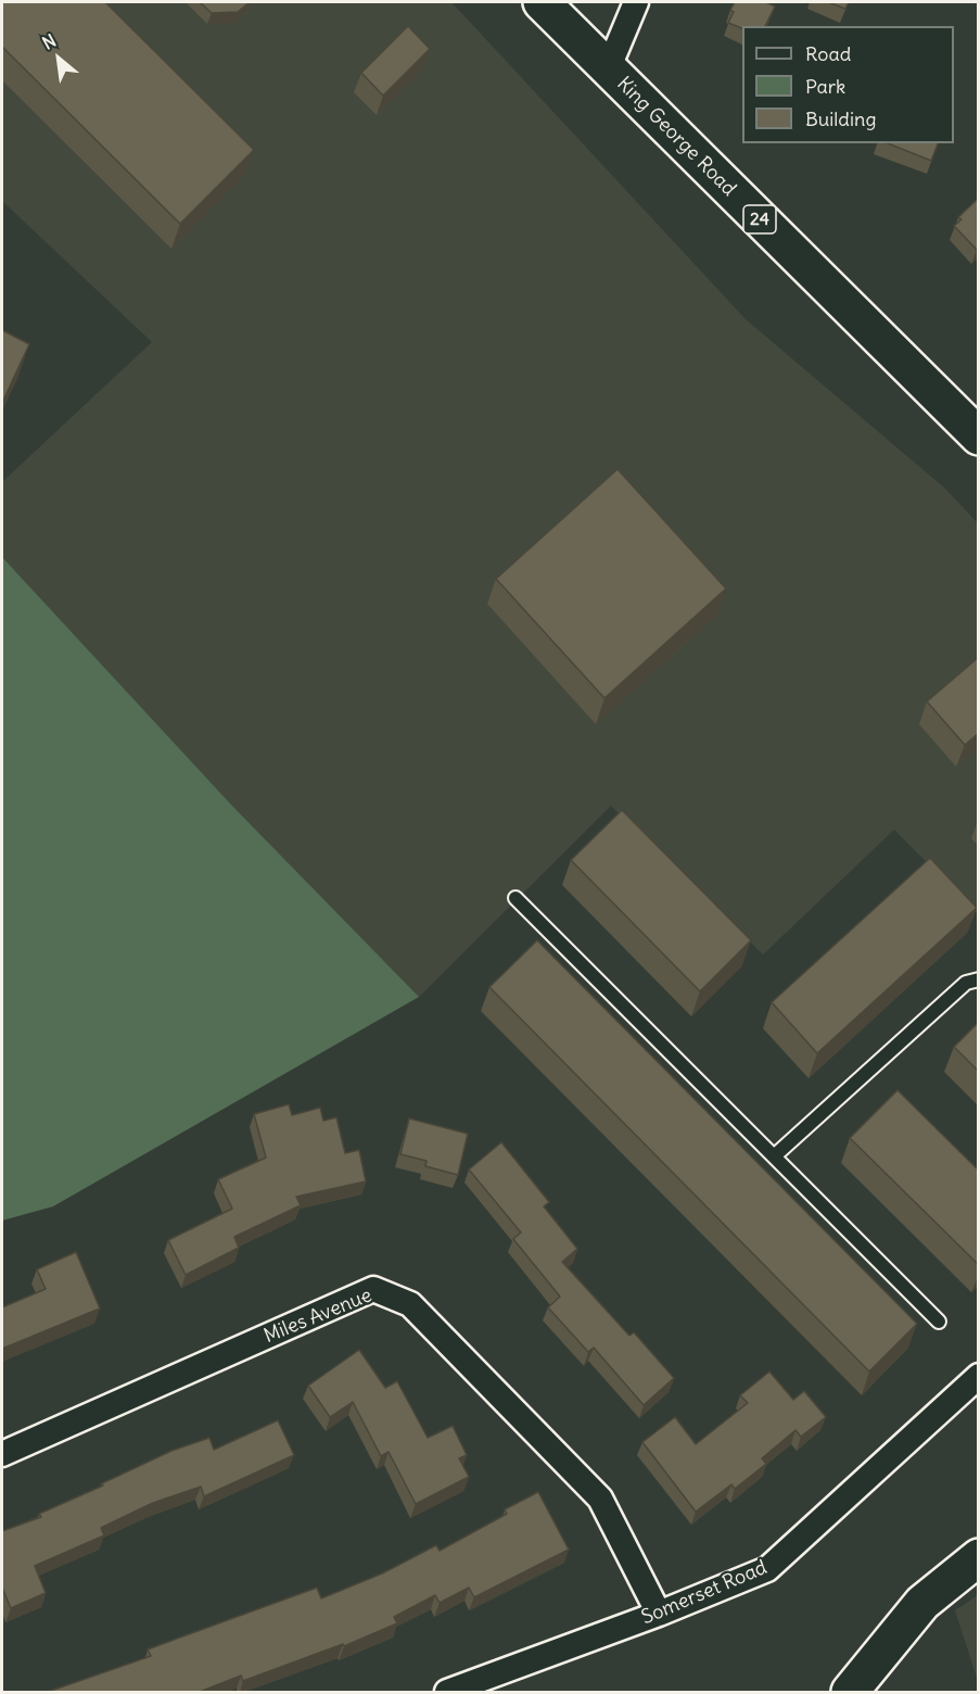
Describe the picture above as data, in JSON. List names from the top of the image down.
{
  "streets": {
    "main road": ["King George Road", "24"],
    "street": ["Miles Avenue", "Somerset Road"]
  },
  "crossings": [
    ["Miles Avenue", "Somerset Road"]
  ],
  "legend": ["Road", "Park", "Building"],
  "north": "top left"
}
